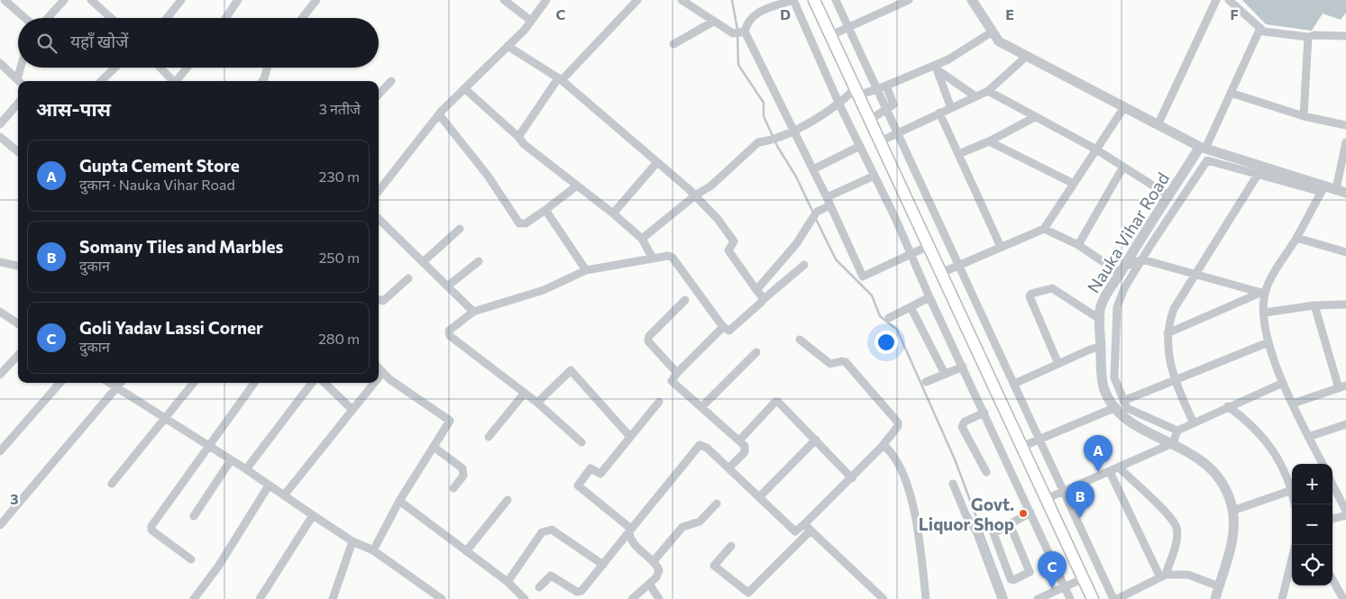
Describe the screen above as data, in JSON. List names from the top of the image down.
{
  "streets": {
    "street": ["Nauka Vihar Road"]
  },
  "places": ["Govt. Liquor Shop"],
  "page": {
    "search": "यहाँ खोजें",
    "heading": ["आस-पास", "3 नतीजे"],
    "list": [
      {
        "mark": "A",
        "name": "Gupta Cement Store",
        "note": "दुकान · Nauka Vihar Road",
        "value": "230 m"
      },
      {
        "mark": "B",
        "name": "Somany Tiles and Marbles",
        "note": "दुकान",
        "value": "250 m"
      },
      {
        "mark": "C",
        "name": "Goli Yadav Lassi Corner",
        "note": "दुकान",
        "value": "280 m"
      }
    ],
    "pins": ["A", "B", "C"],
    "map_buttons": ["+", "−"]
  },
  "grid": {
    "columns": [
      "C",
      "D",
      "E",
      "F"
    ],
    "rows": ["3"]
  }
}
